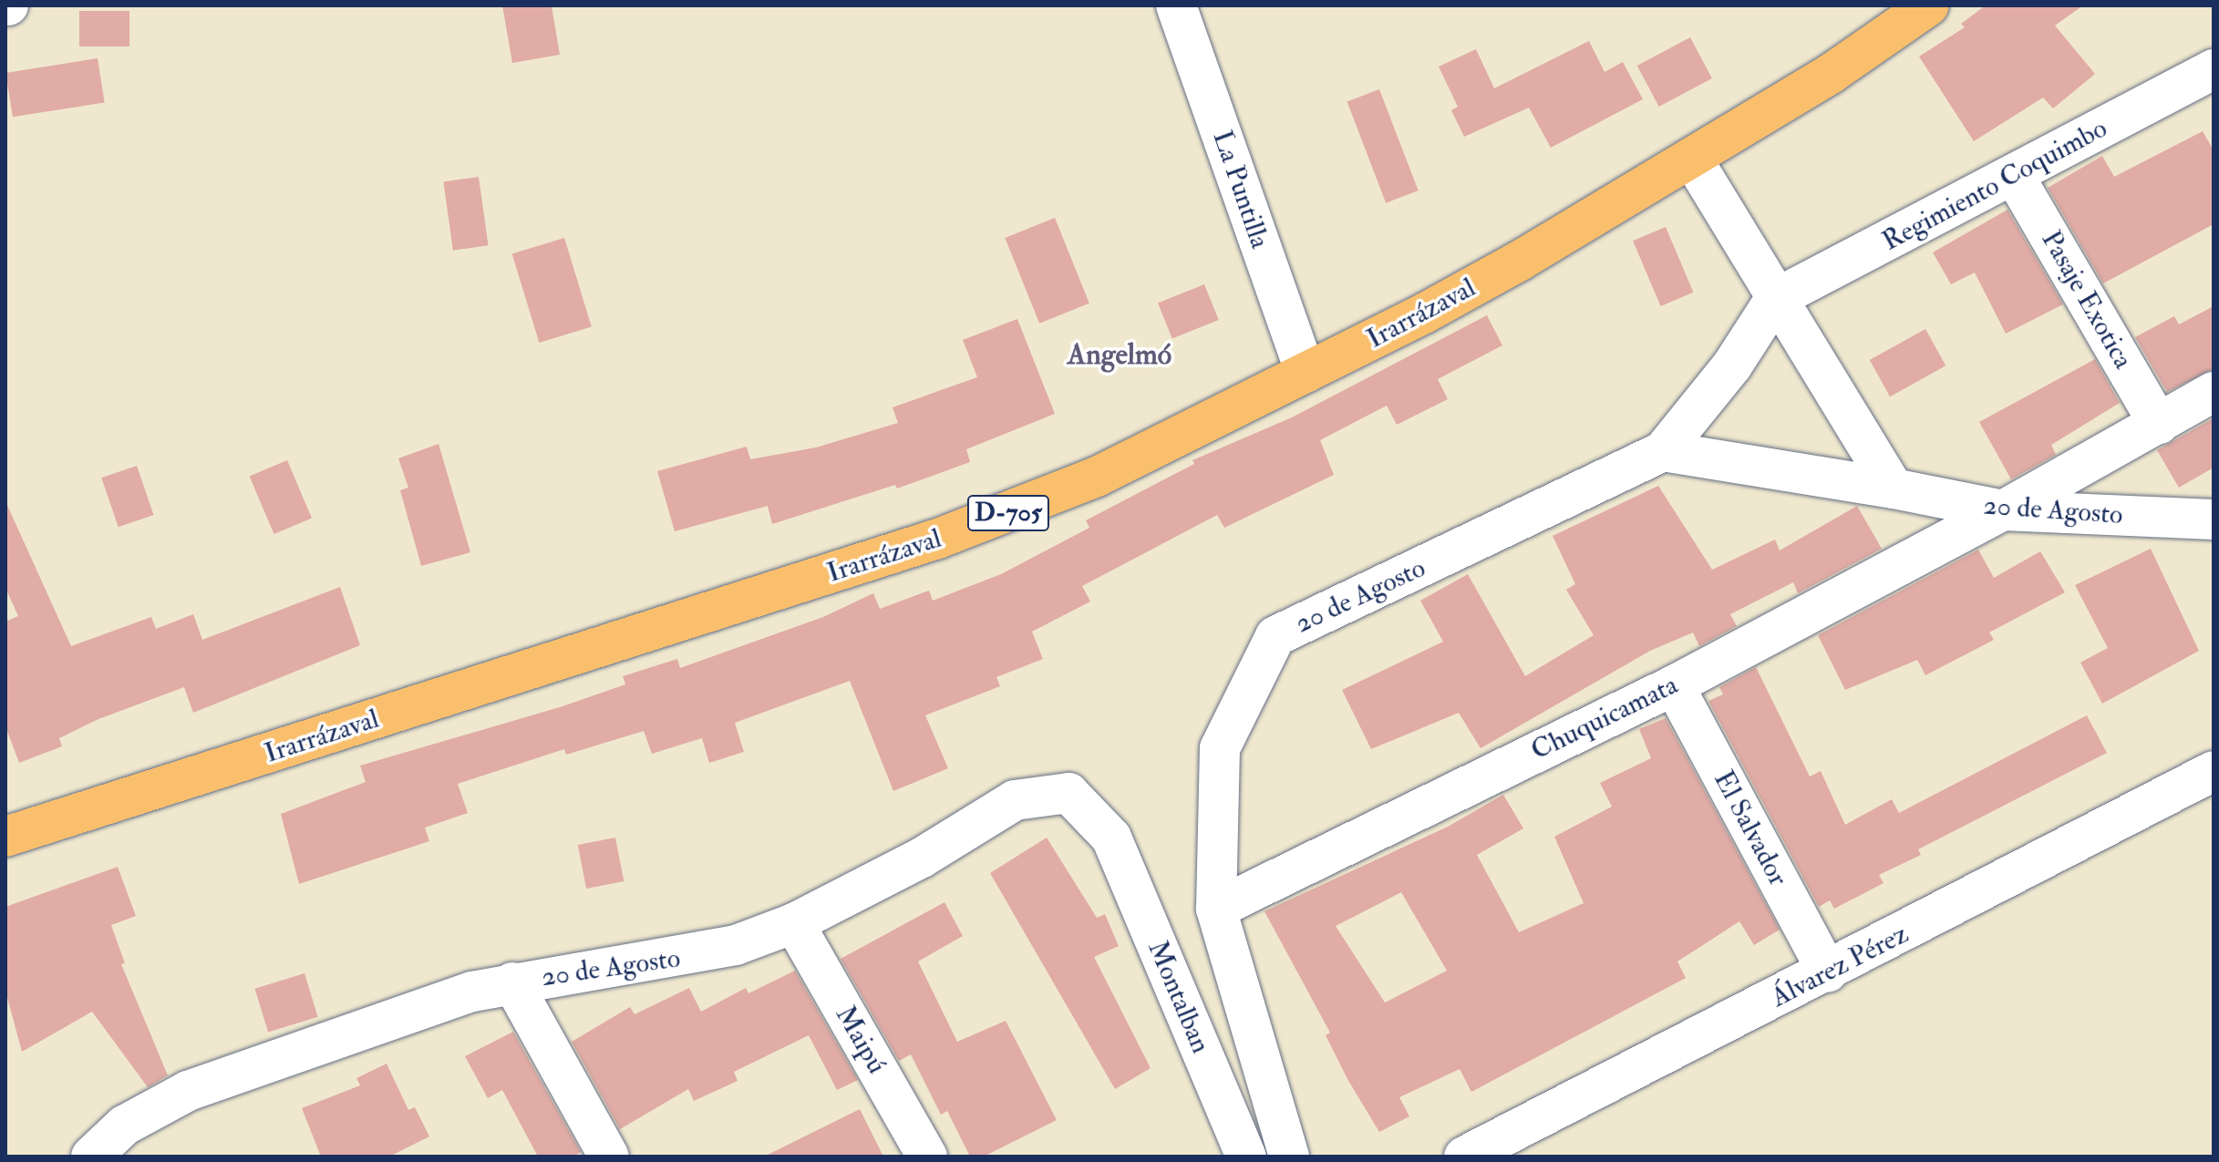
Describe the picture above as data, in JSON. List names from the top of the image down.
{
  "streets": {
    "main road": ["Irarrázaval", "D-705"],
    "street": [
      "Regimiento Coquimbo",
      "La Puntilla",
      "Pasaje Exotica",
      "20 de Agosto",
      "Chuquicamata",
      "El Salvador",
      "Álvarez Pérez",
      "Montalban",
      "Maipú"
    ]
  },
  "crossings": [
    ["Regimiento Coquimbo", "Pasaje Exotica"],
    ["Regimiento Coquimbo", "20 de Agosto"],
    ["La Puntilla", "Irarrázaval"],
    ["Pasaje Exotica", "Chuquicamata"],
    ["20 de Agosto", "Chuquicamata"],
    ["20 de Agosto", "Montalban"],
    ["20 de Agosto", "Maipú"],
    ["Chuquicamata", "El Salvador"],
    ["El Salvador", "Álvarez Pérez"]
  ],
  "districts": ["Angelmó"]
}
